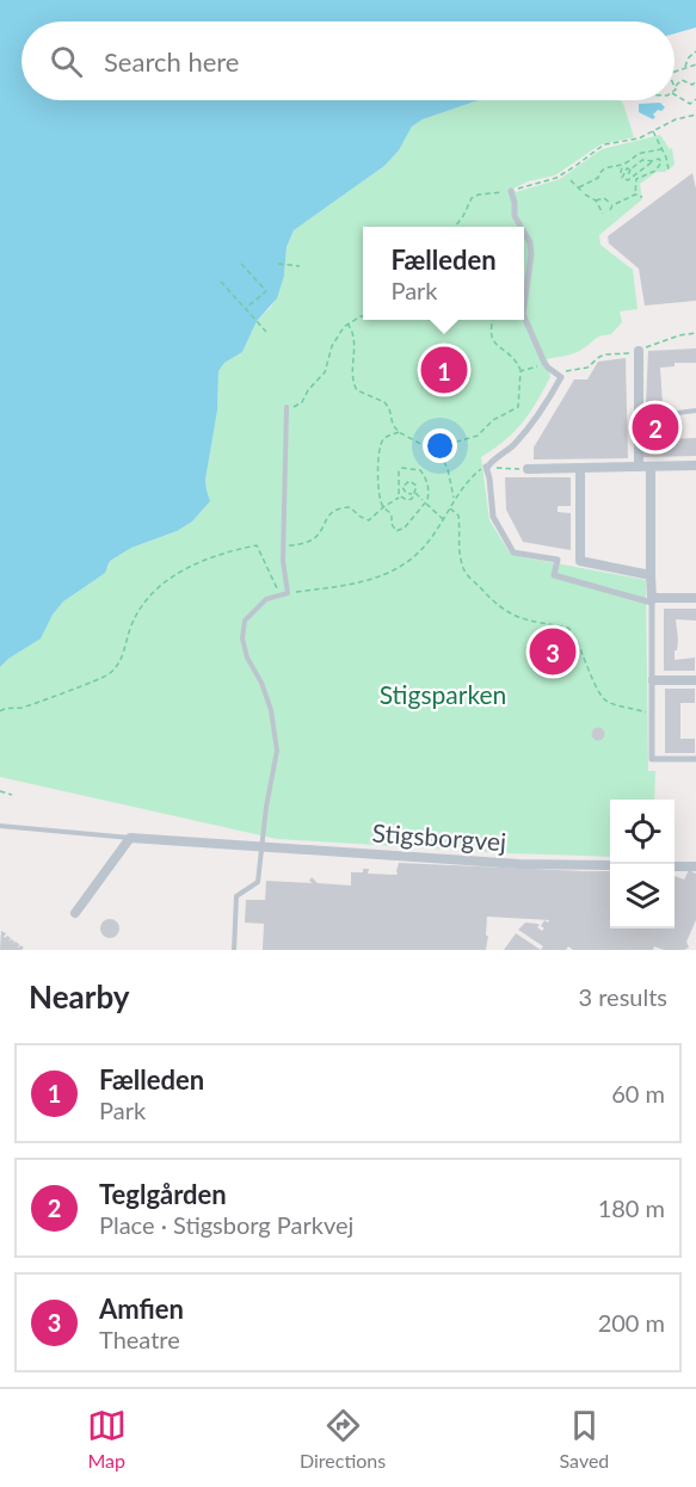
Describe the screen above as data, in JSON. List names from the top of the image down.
{
  "streets": {
    "street": ["Stigsborgvej"]
  },
  "parks": ["Stigsparken"],
  "page": {
    "search": "Search here",
    "popup": ["Fælleden", "Park"],
    "pins": ["1", "2", "3"],
    "heading": ["Nearby", "3 results"],
    "list": [
      {
        "mark": "1",
        "name": "Fælleden",
        "note": "Park",
        "value": "60 m"
      },
      {
        "mark": "2",
        "name": "Teglgården",
        "note": "Place · Stigsborg Parkvej",
        "value": "180 m"
      },
      {
        "mark": "3",
        "name": "Amfien",
        "note": "Theatre",
        "value": "200 m"
      }
    ],
    "nav": ["Map", "Directions", "Saved"]
  }
}
